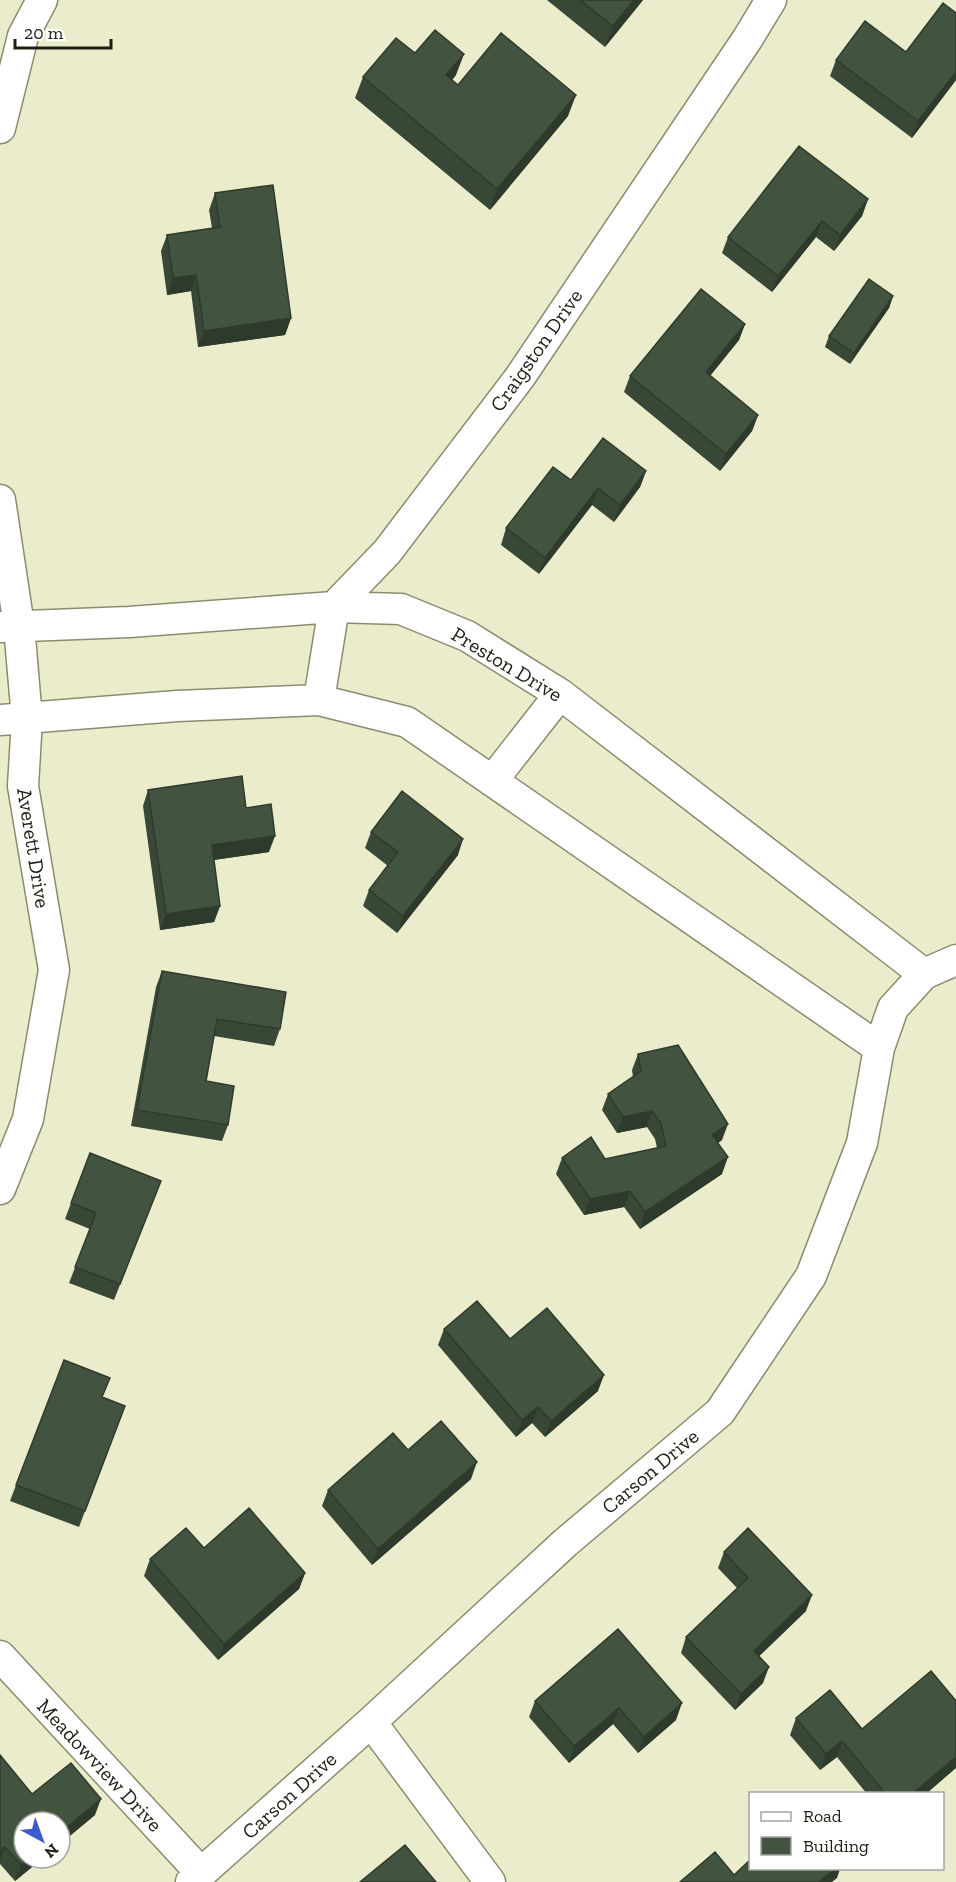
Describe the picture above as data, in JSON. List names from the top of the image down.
{
  "streets": {
    "street": [
      "Craigston Drive",
      "Preston Drive",
      "Averett Drive",
      "Carson Drive",
      "Meadowview Drive"
    ]
  },
  "crossings": [
    ["Craigston Drive", "Preston Drive"],
    ["Preston Drive", "Averett Drive"],
    ["Preston Drive", "Carson Drive"],
    ["Carson Drive", "Meadowview Drive"]
  ],
  "legend": ["Road", "Building"],
  "scale_bar": "20 m",
  "north": "bottom right"
}
